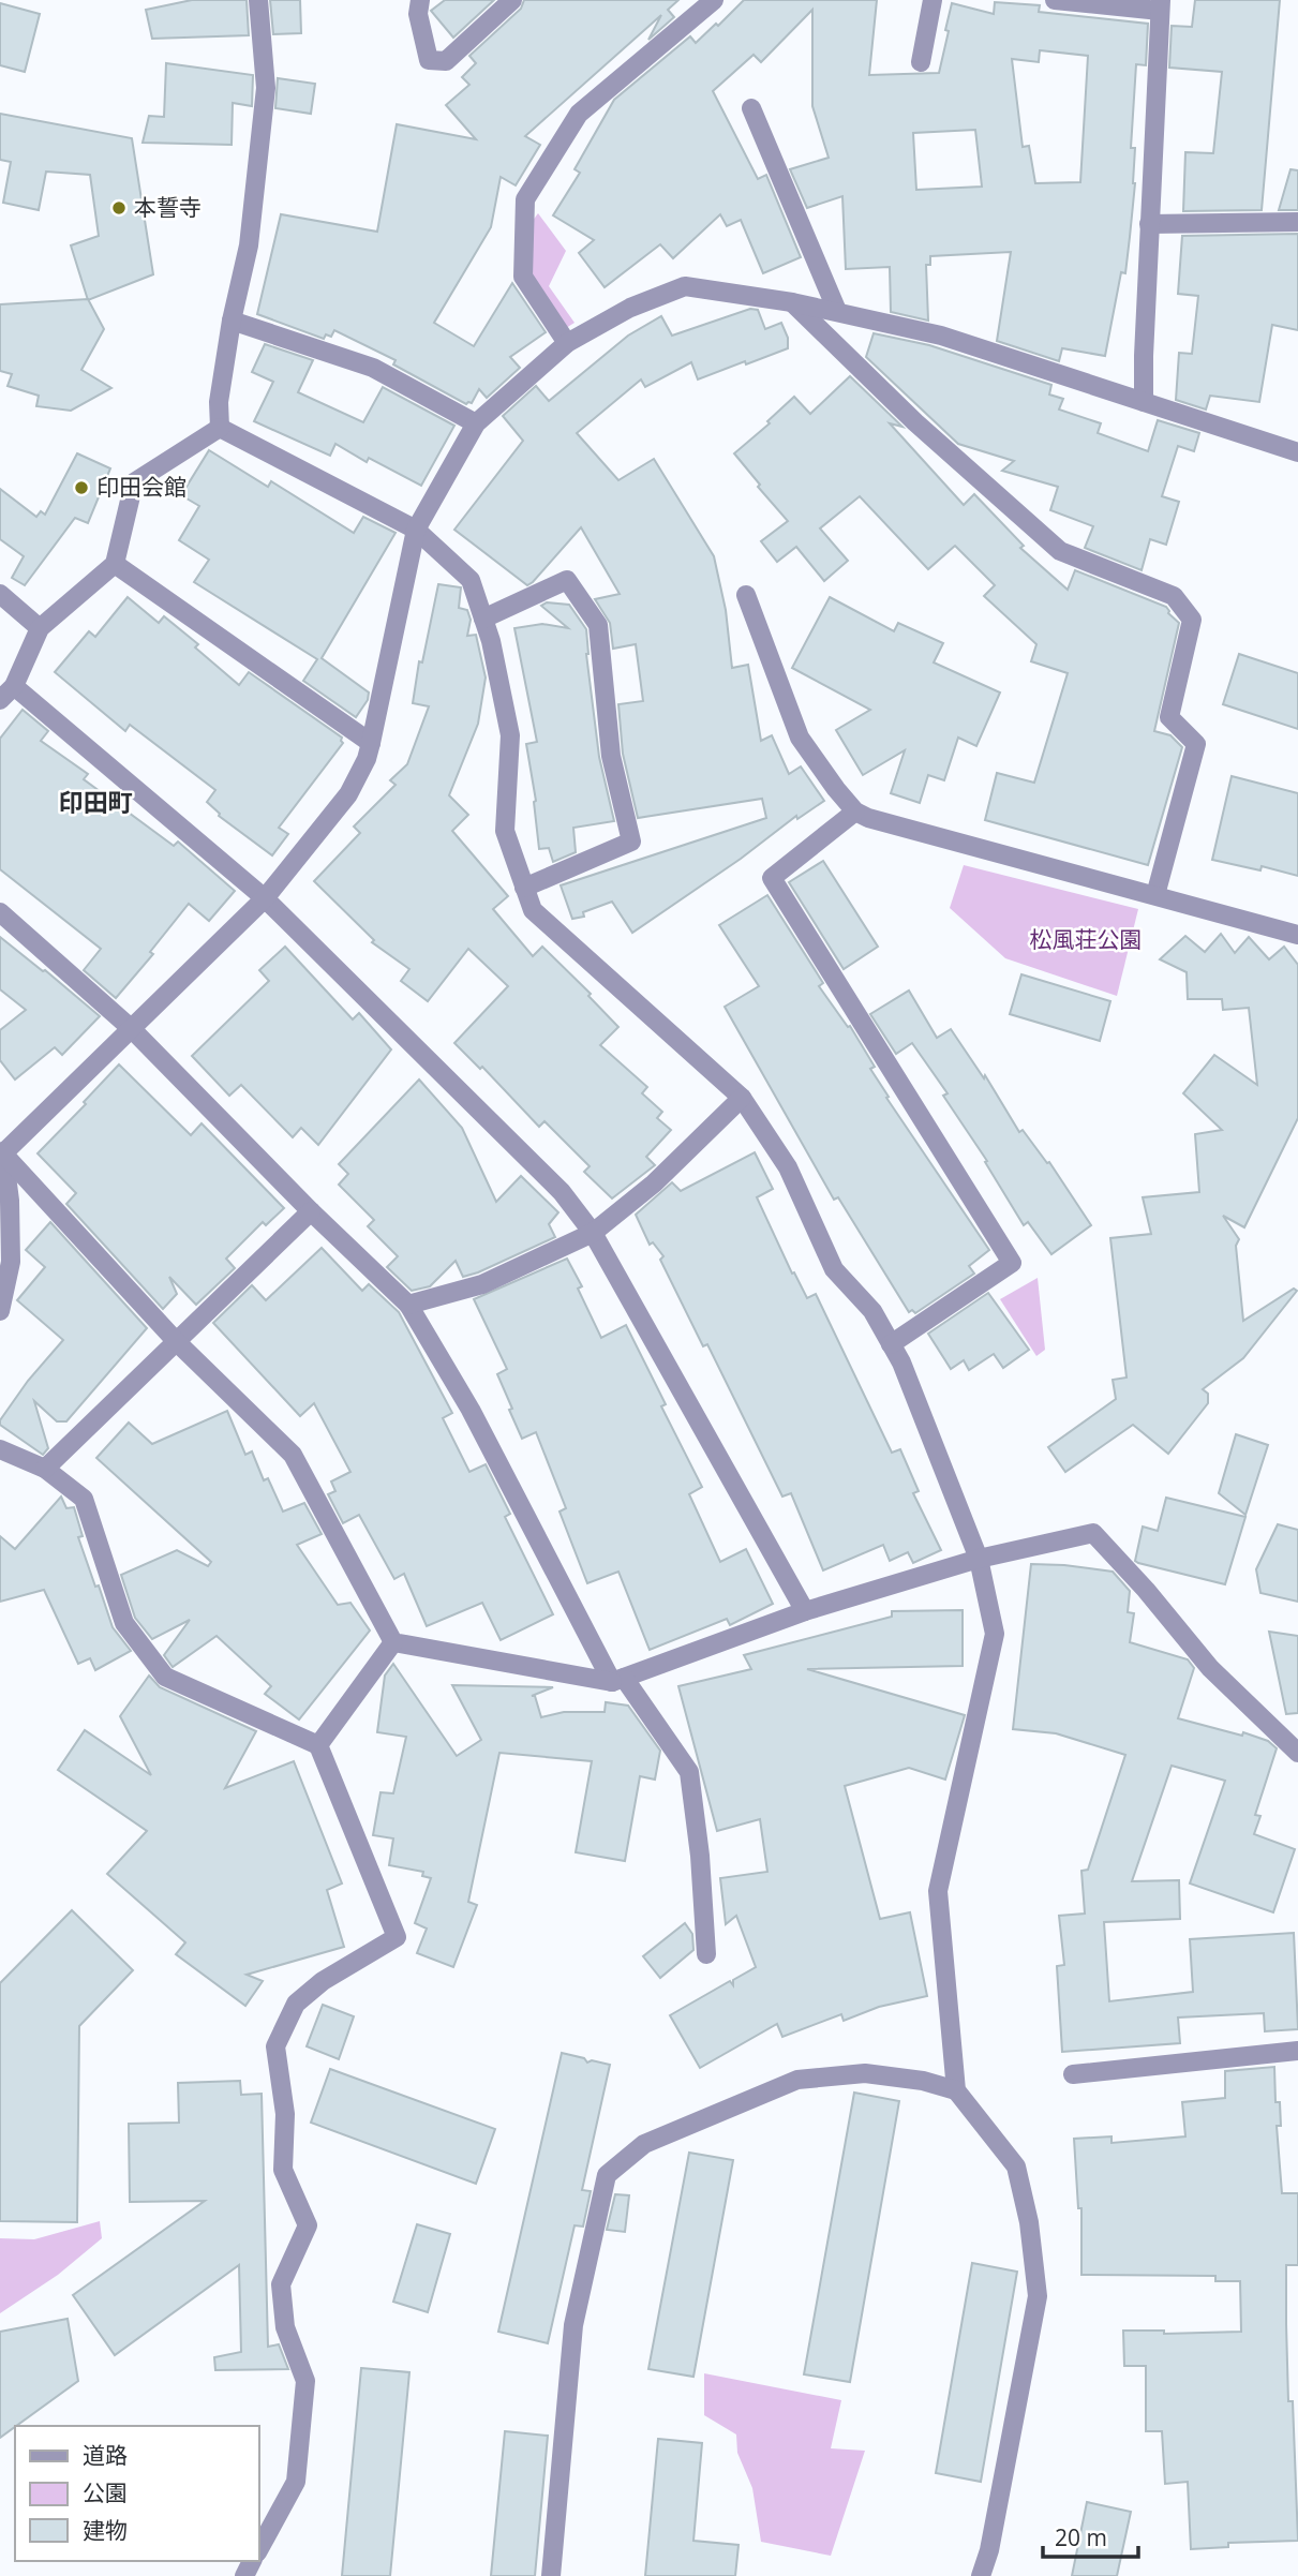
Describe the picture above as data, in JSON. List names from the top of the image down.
{
  "districts": ["印田町"],
  "parks": ["松風荘公園"],
  "places": ["本誓寺", "印田会館"],
  "legend": ["道路", "公園", "建物"],
  "scale_bar": "20 m"
}
